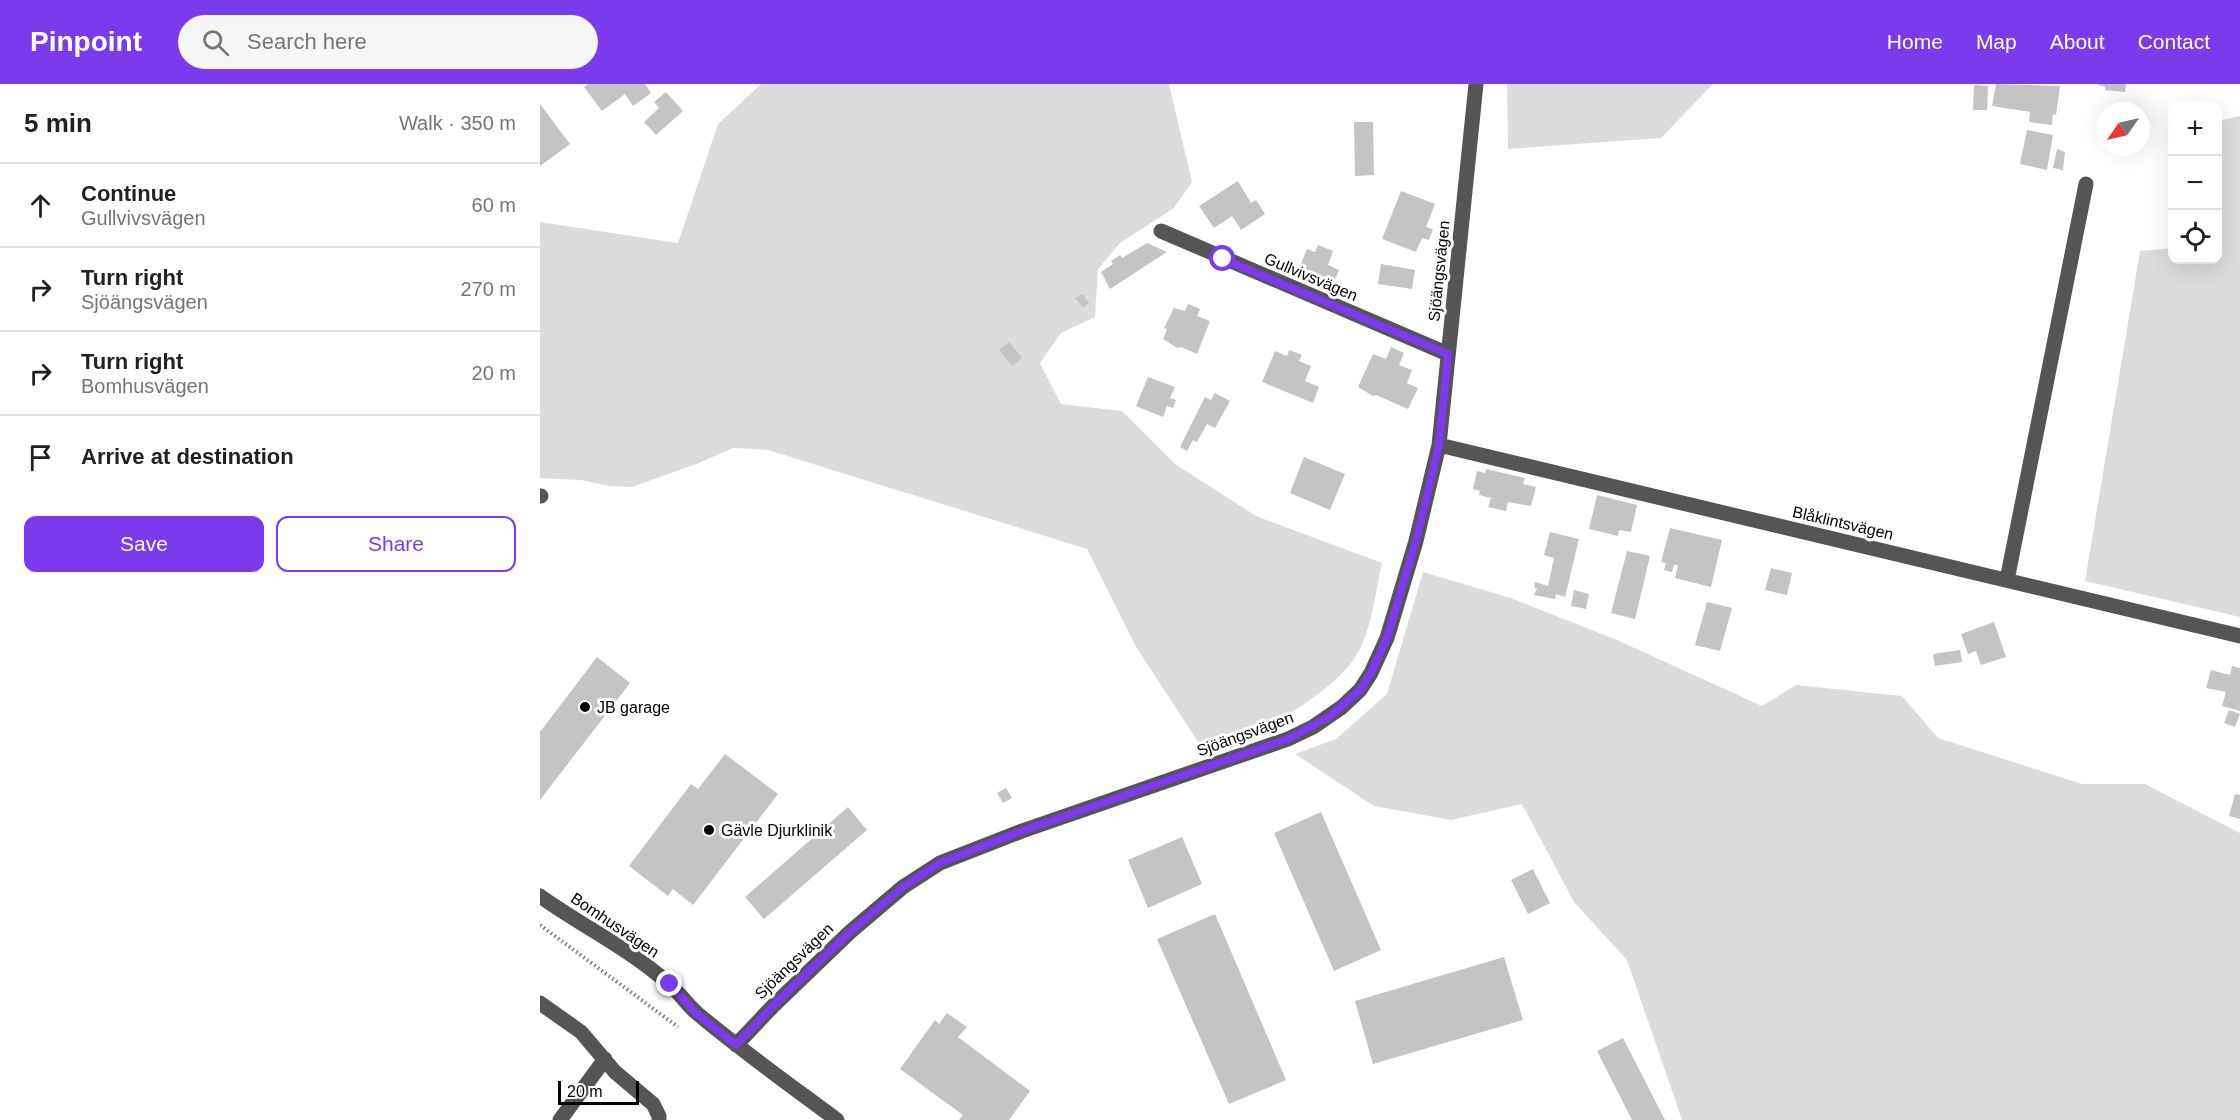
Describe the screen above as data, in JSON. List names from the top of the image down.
{
  "streets": {
    "street": [
      "Sjöängsvägen",
      "Gullvivsvägen",
      "Blåklintsvägen",
      "Bomhusvägen"
    ]
  },
  "crossings": [
    ["Sjöängsvägen", "Gullvivsvägen"],
    ["Sjöängsvägen", "Blåklintsvägen"],
    ["Sjöängsvägen", "Bomhusvägen"]
  ],
  "places": ["JB garage", "Gävle Djurklinik"],
  "scale_bar": "20 m",
  "north": "bottom left",
  "page": {
    "header": "Pinpoint",
    "search": "Search here",
    "nav": [
      "Home",
      "Map",
      "About",
      "Contact"
    ],
    "heading": ["5 min", "Walk · 350 m"],
    "map_buttons": ["+", "−"],
    "list": [
      ["Continue", "Gullvivsvägen", "60 m"],
      ["Turn right", "Sjöängsvägen", "270 m"],
      ["Turn right", "Bomhusvägen", "20 m"],
      "Arrive at destination"
    ],
    "buttons": ["Save", "Share"],
    "scale": "20 m"
  }
}
